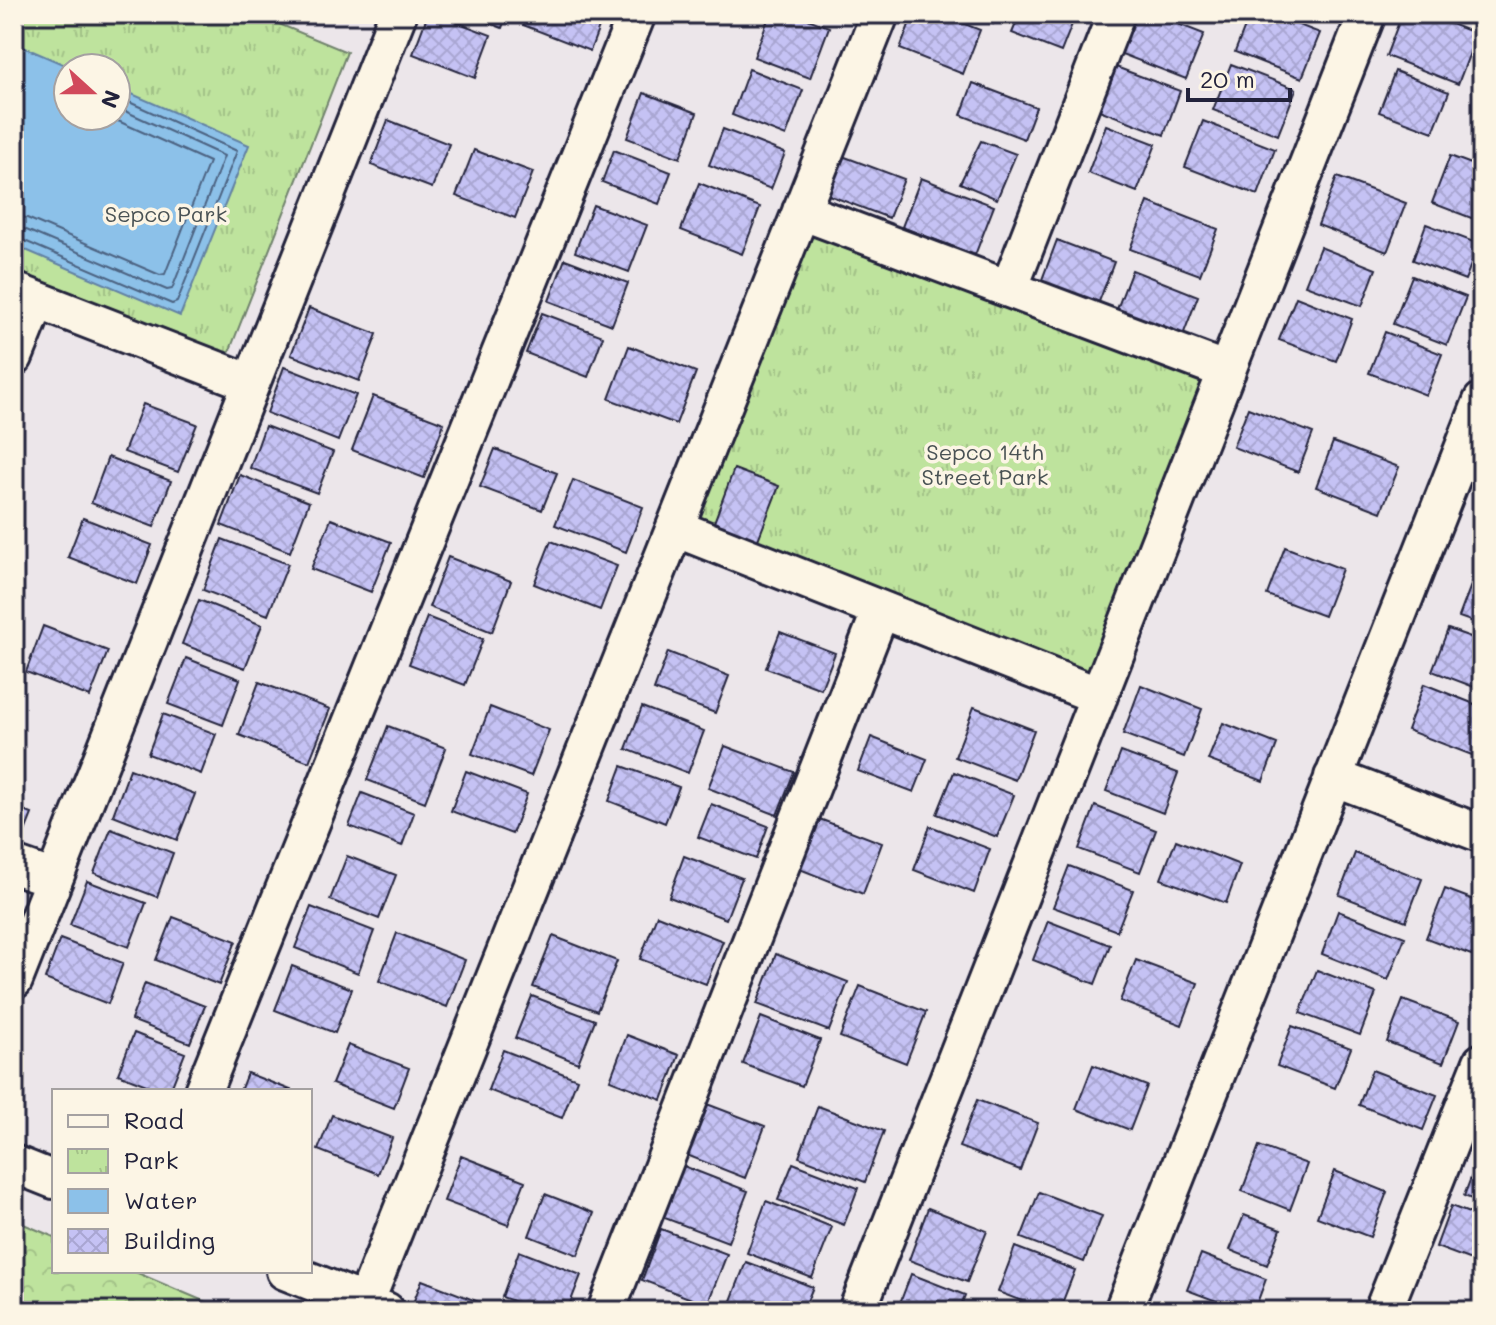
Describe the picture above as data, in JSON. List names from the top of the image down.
{
  "parks": ["Sepco Park", "Sepco 14th Street Park"],
  "legend": [
    "Road",
    "Park",
    "Water",
    "Building"
  ],
  "scale_bar": "20 m",
  "north": "right"
}
